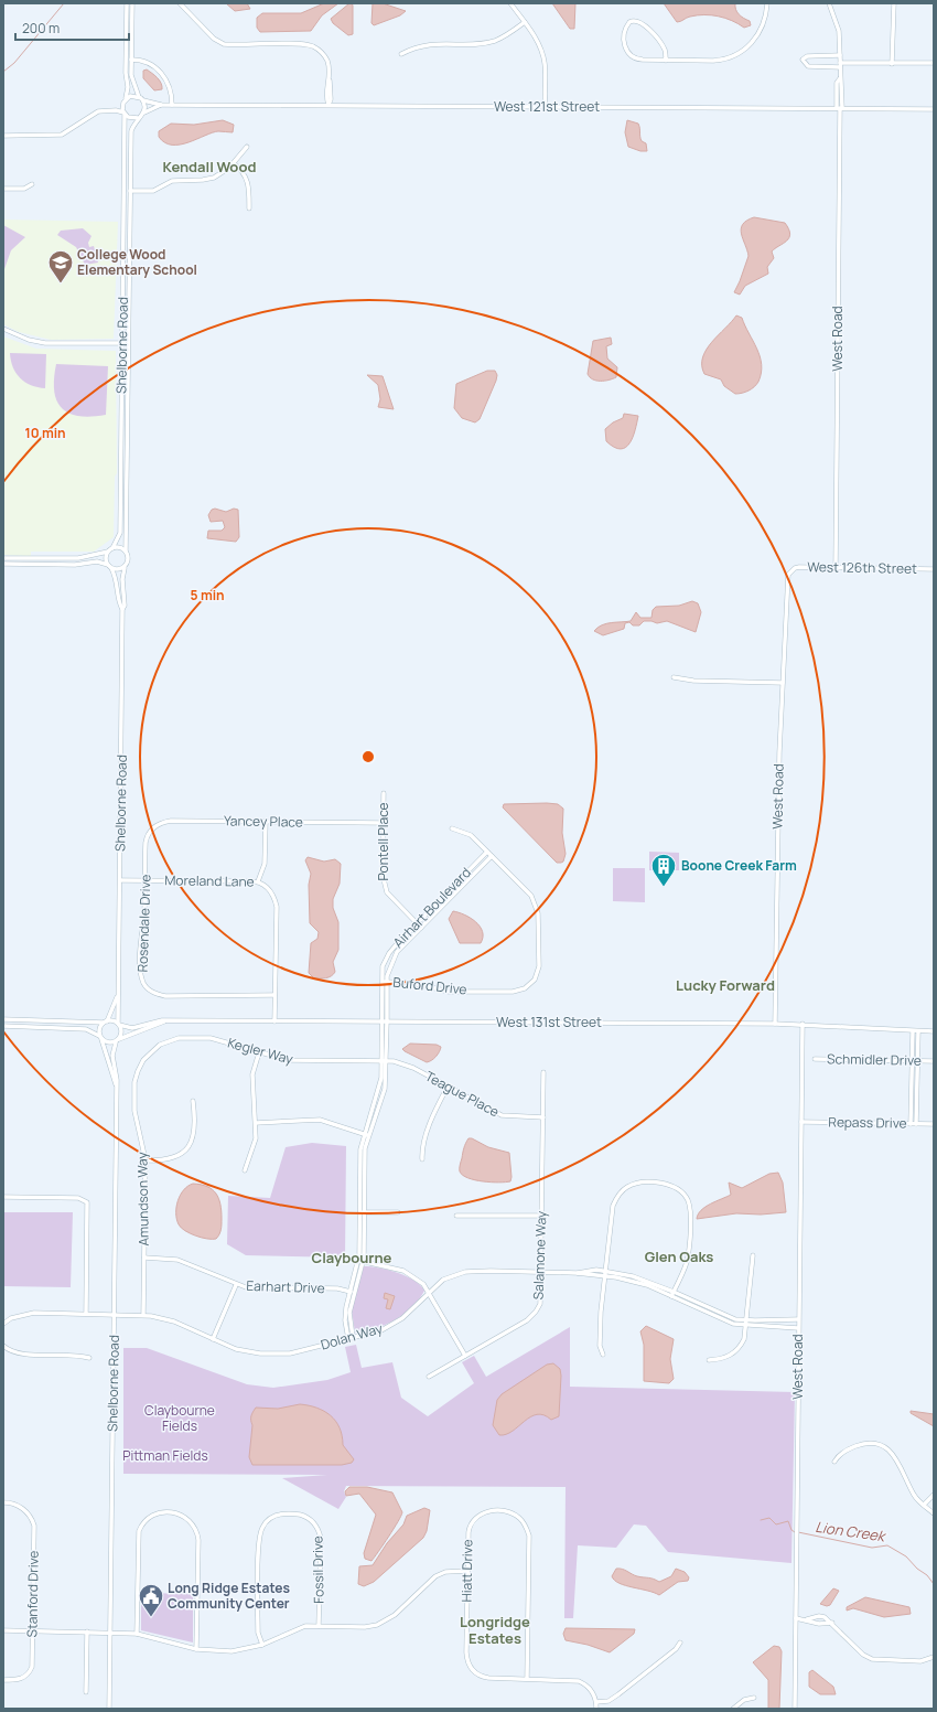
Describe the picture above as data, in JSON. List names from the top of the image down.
{
  "streets": {
    "street": [
      "West 121st Street",
      "West Road",
      "Shelborne Road",
      "West 126th Street",
      "Yancey Place",
      "Pontell Place",
      "Moreland Lane",
      "Airhart Boulevard",
      "Rosendale Drive",
      "Buford Drive",
      "West 131st Street",
      "Kegler Way",
      "Schmidler Drive",
      "Teague Place",
      "Repass Drive",
      "Amundson Way",
      "Salamone Way",
      "Earhart Drive",
      "Dolan Way",
      "Fossil Drive",
      "Hiatt Drive",
      "Stanford Drive"
    ]
  },
  "crossings": [
    ["West 121st Street", "West Road"],
    ["West 121st Street", "Shelborne Road"],
    ["West Road", "West 126th Street"],
    ["West Road", "West 131st Street"],
    ["West Road", "Repass Drive"],
    ["West Road", "Dolan Way"],
    ["Shelborne Road", "Moreland Lane"],
    ["Shelborne Road", "West 131st Street"],
    ["Shelborne Road", "Dolan Way"],
    ["Yancey Place", "Pontell Place"],
    ["Yancey Place", "Rosendale Drive"],
    ["Pontell Place", "Airhart Boulevard"],
    ["Moreland Lane", "Rosendale Drive"],
    ["Moreland Lane", "West 131st Street"],
    ["Airhart Boulevard", "Buford Drive"],
    ["Airhart Boulevard", "West 131st Street"],
    ["Airhart Boulevard", "Kegler Way"],
    ["Airhart Boulevard", "Teague Place"],
    ["Kegler Way", "Teague Place"],
    ["Kegler Way", "Amundson Way"],
    ["Teague Place", "Salamone Way"],
    ["Amundson Way", "Earhart Drive"],
    ["Amundson Way", "Dolan Way"],
    ["Salamone Way", "Dolan Way"]
  ],
  "districts": [
    "Kendall Wood",
    "Lucky Forward",
    "Glen Oaks",
    "Claybourne",
    "Longridge Estates"
  ],
  "water": ["Lion Creek"],
  "parks": ["Claybourne Fields", "Pittman Fields"],
  "places": {
    "school or university": ["College Wood Elementary School"],
    "building": ["Boone Creek Farm"],
    "public building": ["Long Ridge Estates Community Center"]
  },
  "scale_bar": "200 m",
  "rings": ["10 min", "5 min"]
}
